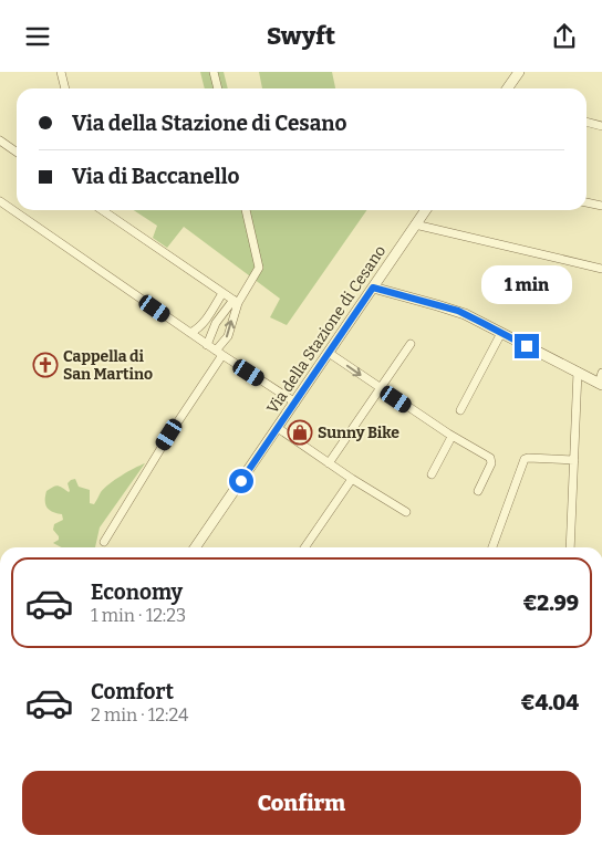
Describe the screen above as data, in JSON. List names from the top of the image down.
{
  "streets": {
    "street": ["Via della Stazione di Cesano"]
  },
  "places": {
    "church": ["Cappella di San Martino"],
    "shop": ["Sunny Bike"]
  },
  "page": {
    "header": "Swyft",
    "banner": ["Via della Stazione di Cesano", "Via di Baccanello"],
    "bubble": "1 min",
    "list": [
      {
        "name": "Economy",
        "note": "1 min · 12:23",
        "value": "€2.99"
      },
      {
        "name": "Comfort",
        "note": "2 min · 12:24",
        "value": "€4.04"
      }
    ],
    "buttons": "Confirm"
  }
}
